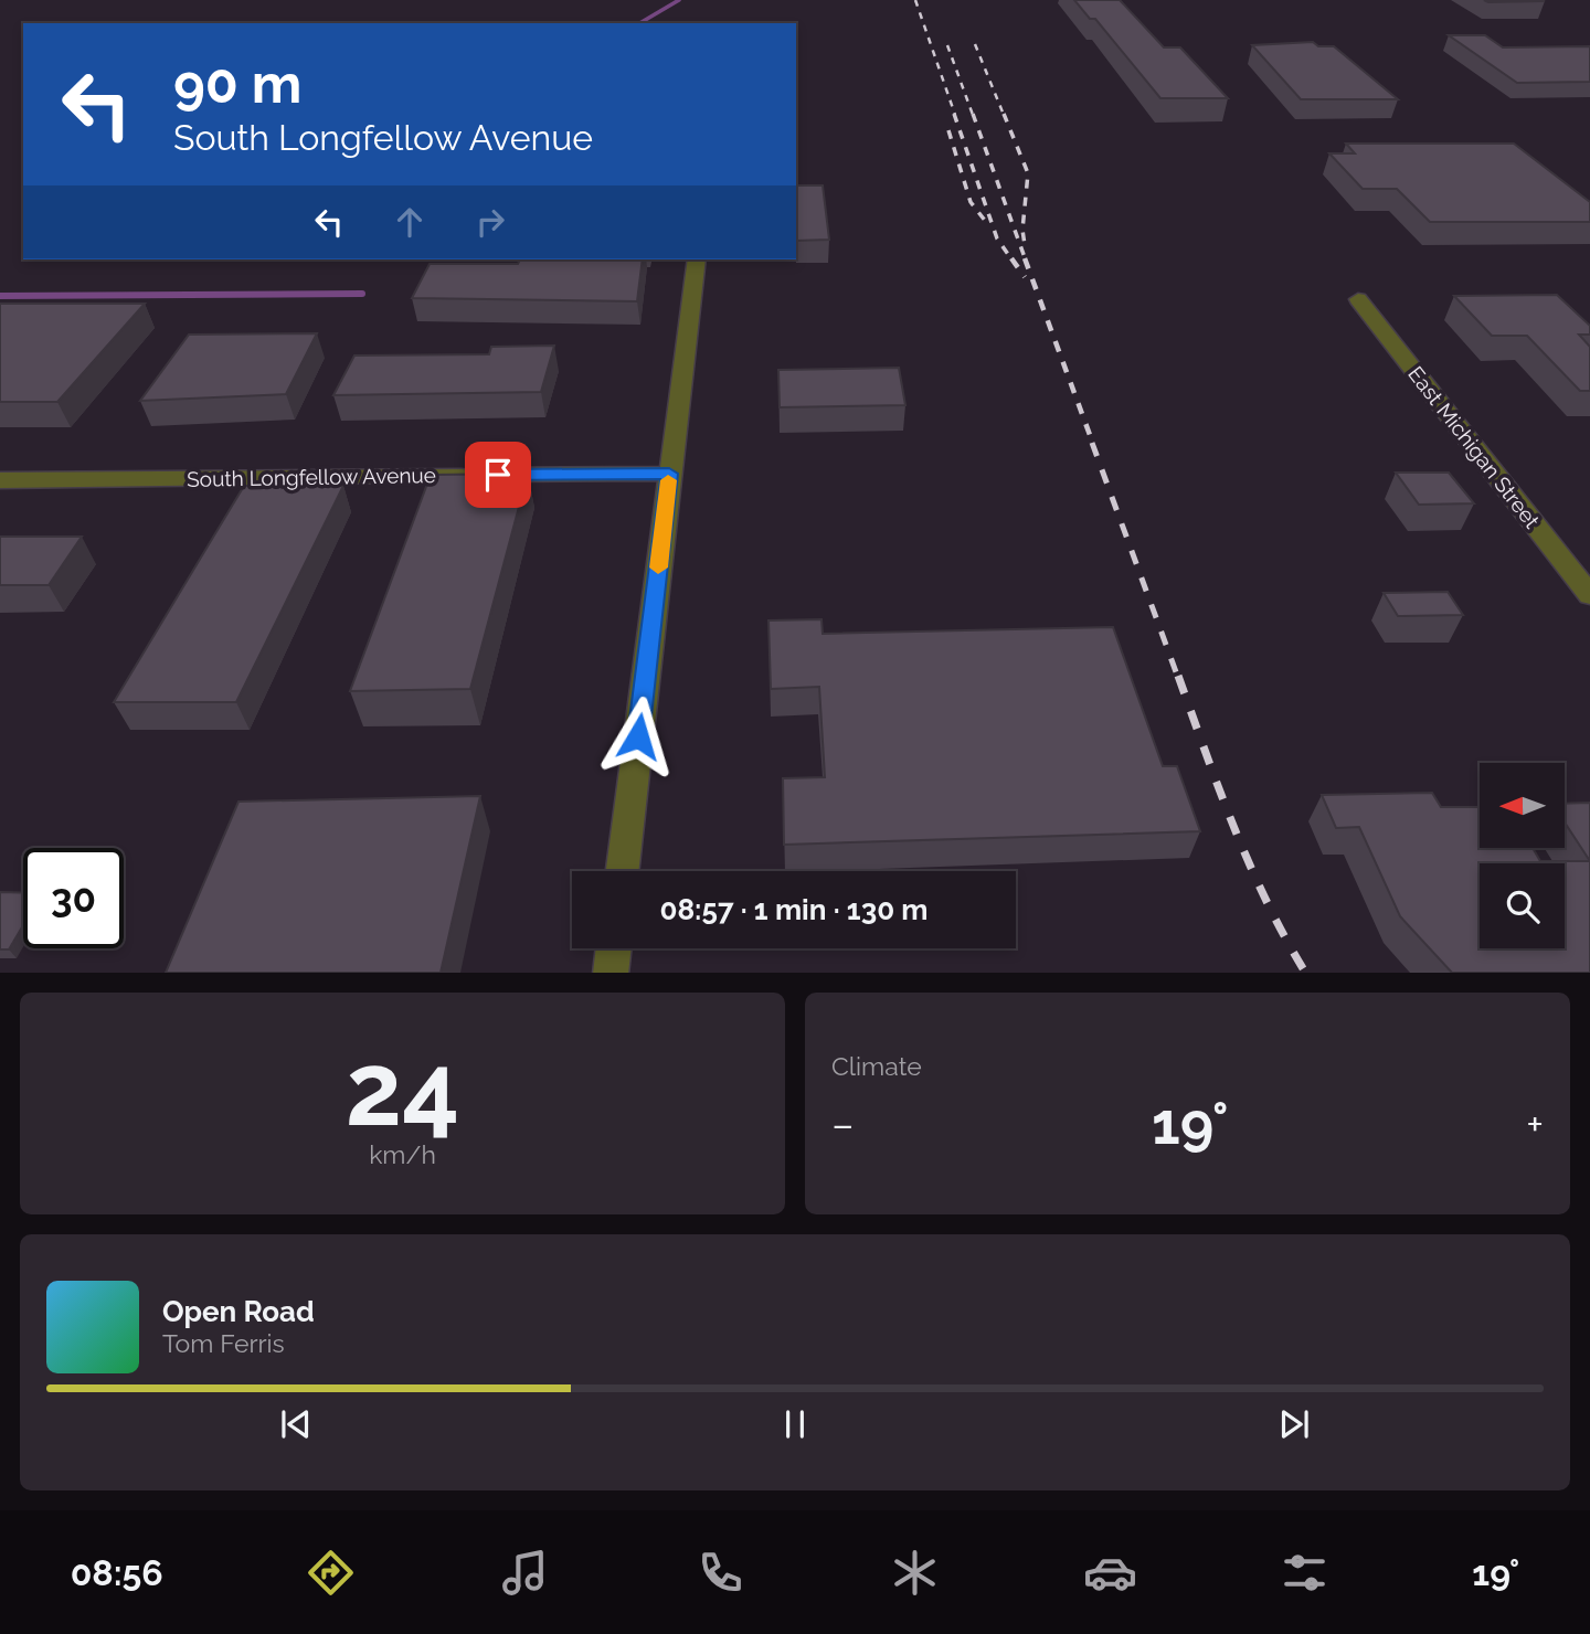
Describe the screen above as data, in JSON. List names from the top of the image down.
{
  "streets": {
    "street": ["East Michigan Street", "South Longfellow Avenue"]
  },
  "north": "left",
  "page": {
    "turn": ["90 m", "South Longfellow Avenue"],
    "limit": "30",
    "trip": "08:57 · 1 min · 130 m",
    "tile": [
      ["24", "km/h"],
      "Climate"
    ],
    "heat": ["−", "19°", "+"],
    "song": ["Open Road", "Tom Ferris"],
    "tabs": ["08:56", "19°"]
  }
}
